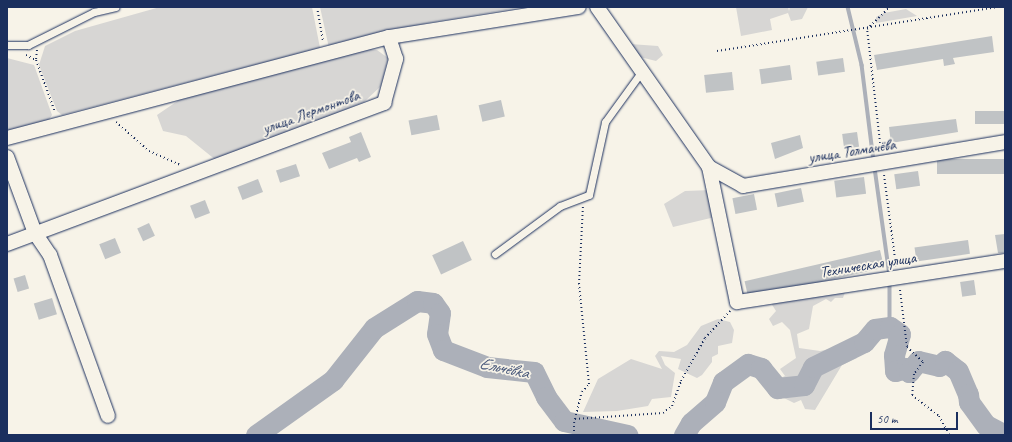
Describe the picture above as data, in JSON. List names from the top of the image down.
{
  "streets": {
    "street": ["улица Лермонтова", "улица Толмачёва", "Техническая улица"]
  },
  "water": ["Ельчёвка"],
  "scale_bar": "50 m"
}
